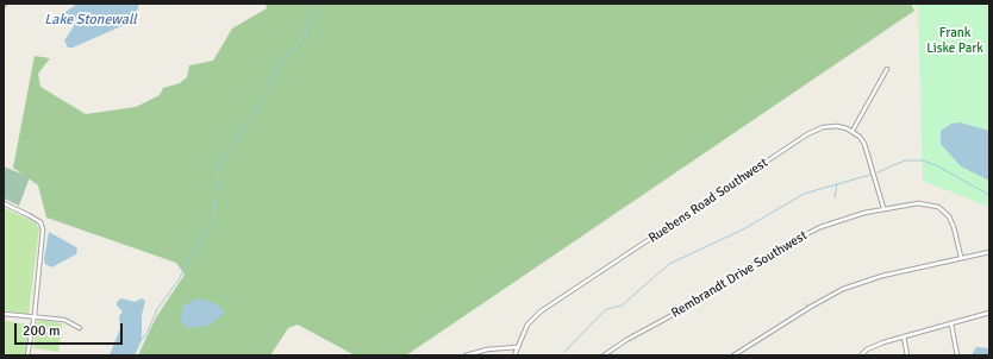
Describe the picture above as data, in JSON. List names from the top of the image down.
{
  "streets": {
    "street": ["Ruebens Road Southwest", "Rembrandt Drive Southwest"]
  },
  "water": ["Lake Stonewall"],
  "parks": ["Frank Liske Park"],
  "scale_bar": "200 m"
}
